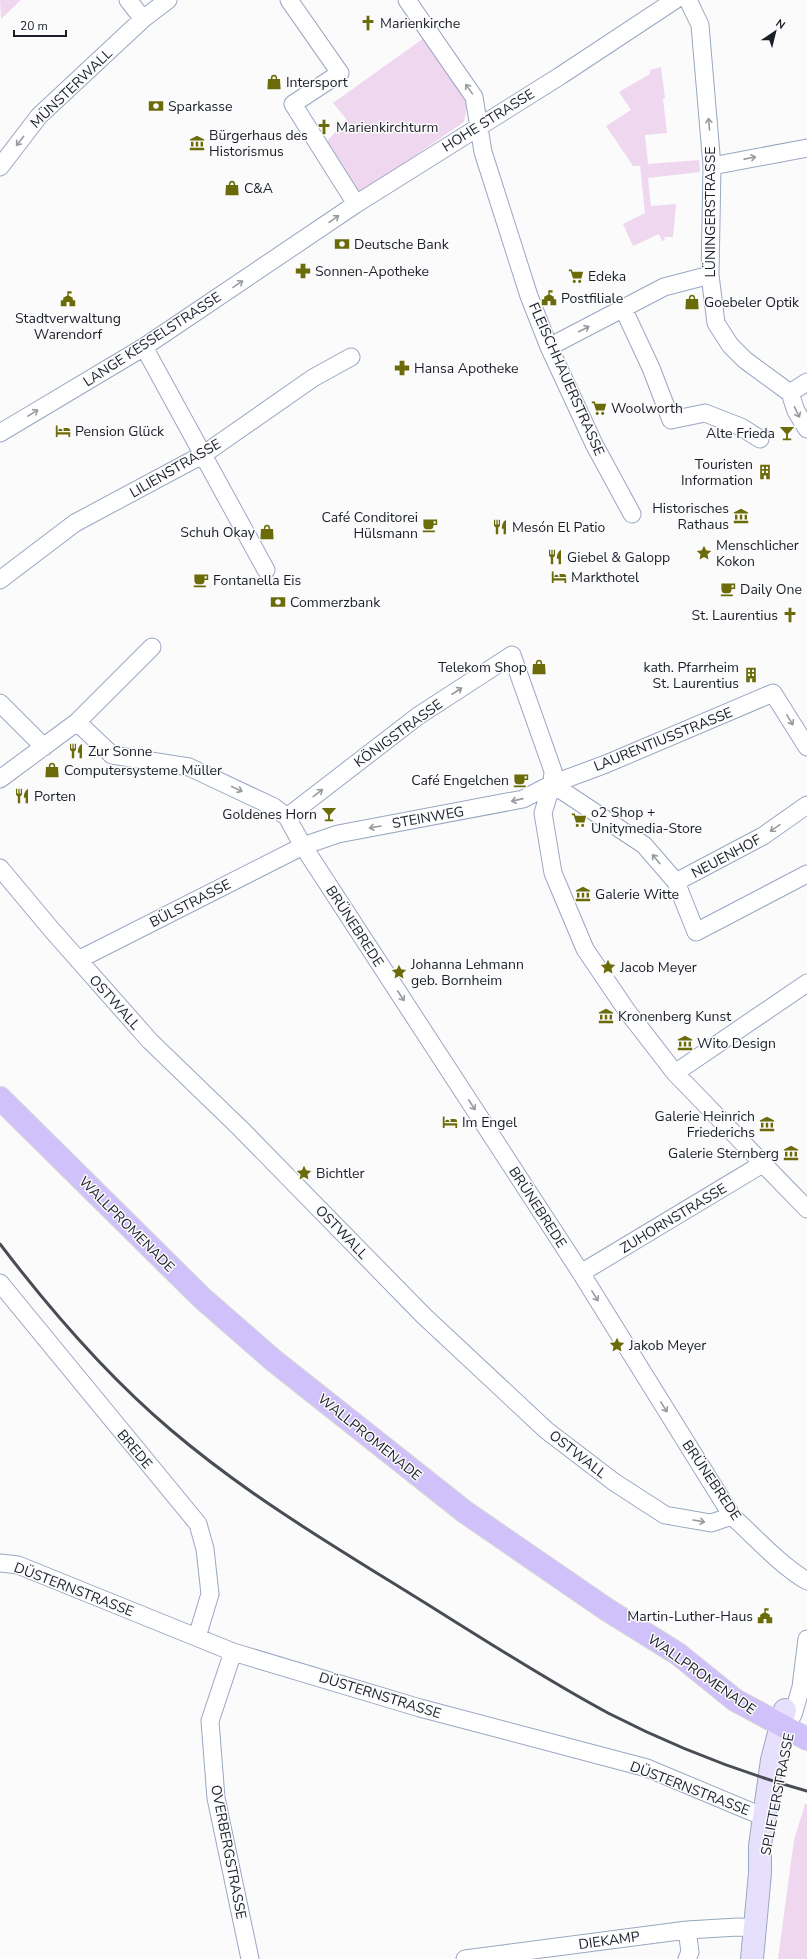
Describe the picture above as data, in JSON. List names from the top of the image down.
{
  "streets": {
    "main road": ["WALLPROMENADE"],
    "street": [
      "MÜNSTERWALL",
      "HOHE STRASSE",
      "LÜNINGERSTRASSE",
      "LANGE KESSELSTRASSE",
      "FLEISCHHAUERSTRASSE",
      "LILIENSTRASSE",
      "KÖNIGSTRASSE",
      "LAURENTIUSSTRASSE",
      "STEINWEG",
      "NEUENHOF",
      "BÜLSTRASSE",
      "BRÜNEBREDE",
      "OSTWALL",
      "ZUHORNSTRASSE",
      "BREDE",
      "DÜSTERNSTRASSE",
      "SPLIETERSTRASSE",
      "OVERBERGSTRASSE",
      "DIEKAMP"
    ]
  },
  "crossings": [
    ["HOHE STRASSE", "LANGE KESSELSTRASSE"],
    ["HOHE STRASSE", "FLEISCHHAUERSTRASSE"],
    ["KÖNIGSTRASSE", "LAURENTIUSSTRASSE"],
    ["KÖNIGSTRASSE", "STEINWEG"],
    ["KÖNIGSTRASSE", "NEUENHOF"],
    ["KÖNIGSTRASSE", "BRÜNEBREDE"],
    ["LAURENTIUSSTRASSE", "STEINWEG"],
    ["LAURENTIUSSTRASSE", "NEUENHOF"],
    ["STEINWEG", "NEUENHOF"],
    ["STEINWEG", "BÜLSTRASSE"],
    ["STEINWEG", "BRÜNEBREDE"],
    ["BÜLSTRASSE", "BRÜNEBREDE"],
    ["BÜLSTRASSE", "OSTWALL"],
    ["BRÜNEBREDE", "OSTWALL"],
    ["BRÜNEBREDE", "ZUHORNSTRASSE"],
    ["WALLPROMENADE", "SPLIETERSTRASSE"],
    ["BREDE", "DÜSTERNSTRASSE"],
    ["DÜSTERNSTRASSE", "SPLIETERSTRASSE"],
    ["DÜSTERNSTRASSE", "OVERBERGSTRASSE"],
    ["SPLIETERSTRASSE", "DIEKAMP"]
  ],
  "one_way": [
    "MÜNSTERWALL",
    "LÜNINGERSTRASSE",
    "LANGE KESSELSTRASSE",
    "LAURENTIUSSTRASSE",
    "STEINWEG",
    "NEUENHOF",
    "BRÜNEBREDE",
    "OSTWALL"
  ],
  "places": {
    "church": ["Marienkirche", "Marienkirchturm", "St. Laurentius"],
    "shop": [
      "Intersport",
      "C&A",
      "Goebeler Optik",
      "Schuh Okay",
      "Telekom Shop",
      "Computersysteme Müller"
    ],
    "bank": ["Sparkasse", "Deutsche Bank", "Commerzbank"],
    "museum": [
      "Bürgerhaus des Historismus",
      "Historisches Rathaus",
      "Galerie Witte",
      "Kronenberg Kunst",
      "Wito Design",
      "Galerie Heinrich Friederichs",
      "Galerie Sternberg"
    ],
    "pharmacy": ["Sonnen-Apotheke", "Hansa Apotheke"],
    "supermarket": ["Edeka", "Woolworth", "o2 Shop + Unitymedia-Store"],
    "public building": ["Postfiliale", "Stadtverwaltung Warendorf", "Martin-Luther-Haus"],
    "hotel": ["Pension Glück", "Markthotel", "Im Engel"],
    "bar": ["Alte Frieda", "Goldenes Horn"],
    "building": ["Touristen Information", "kath. Pfarrheim St. Laurentius"],
    "cafe": [
      "Café Conditorei Hülsmann",
      "Fontanella Eis",
      "Daily One",
      "Café Engelchen"
    ],
    "restaurant": [
      "Mesón El Patio",
      "Giebel & Galopp",
      "Zur Sonne",
      "Porten"
    ],
    "place": [
      "Menschlicher Kokon",
      "Jacob Meyer",
      "Johanna Lehmann geb. Bornheim",
      "Bichtler",
      "Jakob Meyer"
    ]
  },
  "scale_bar": "20 m",
  "north": "top right"
}
